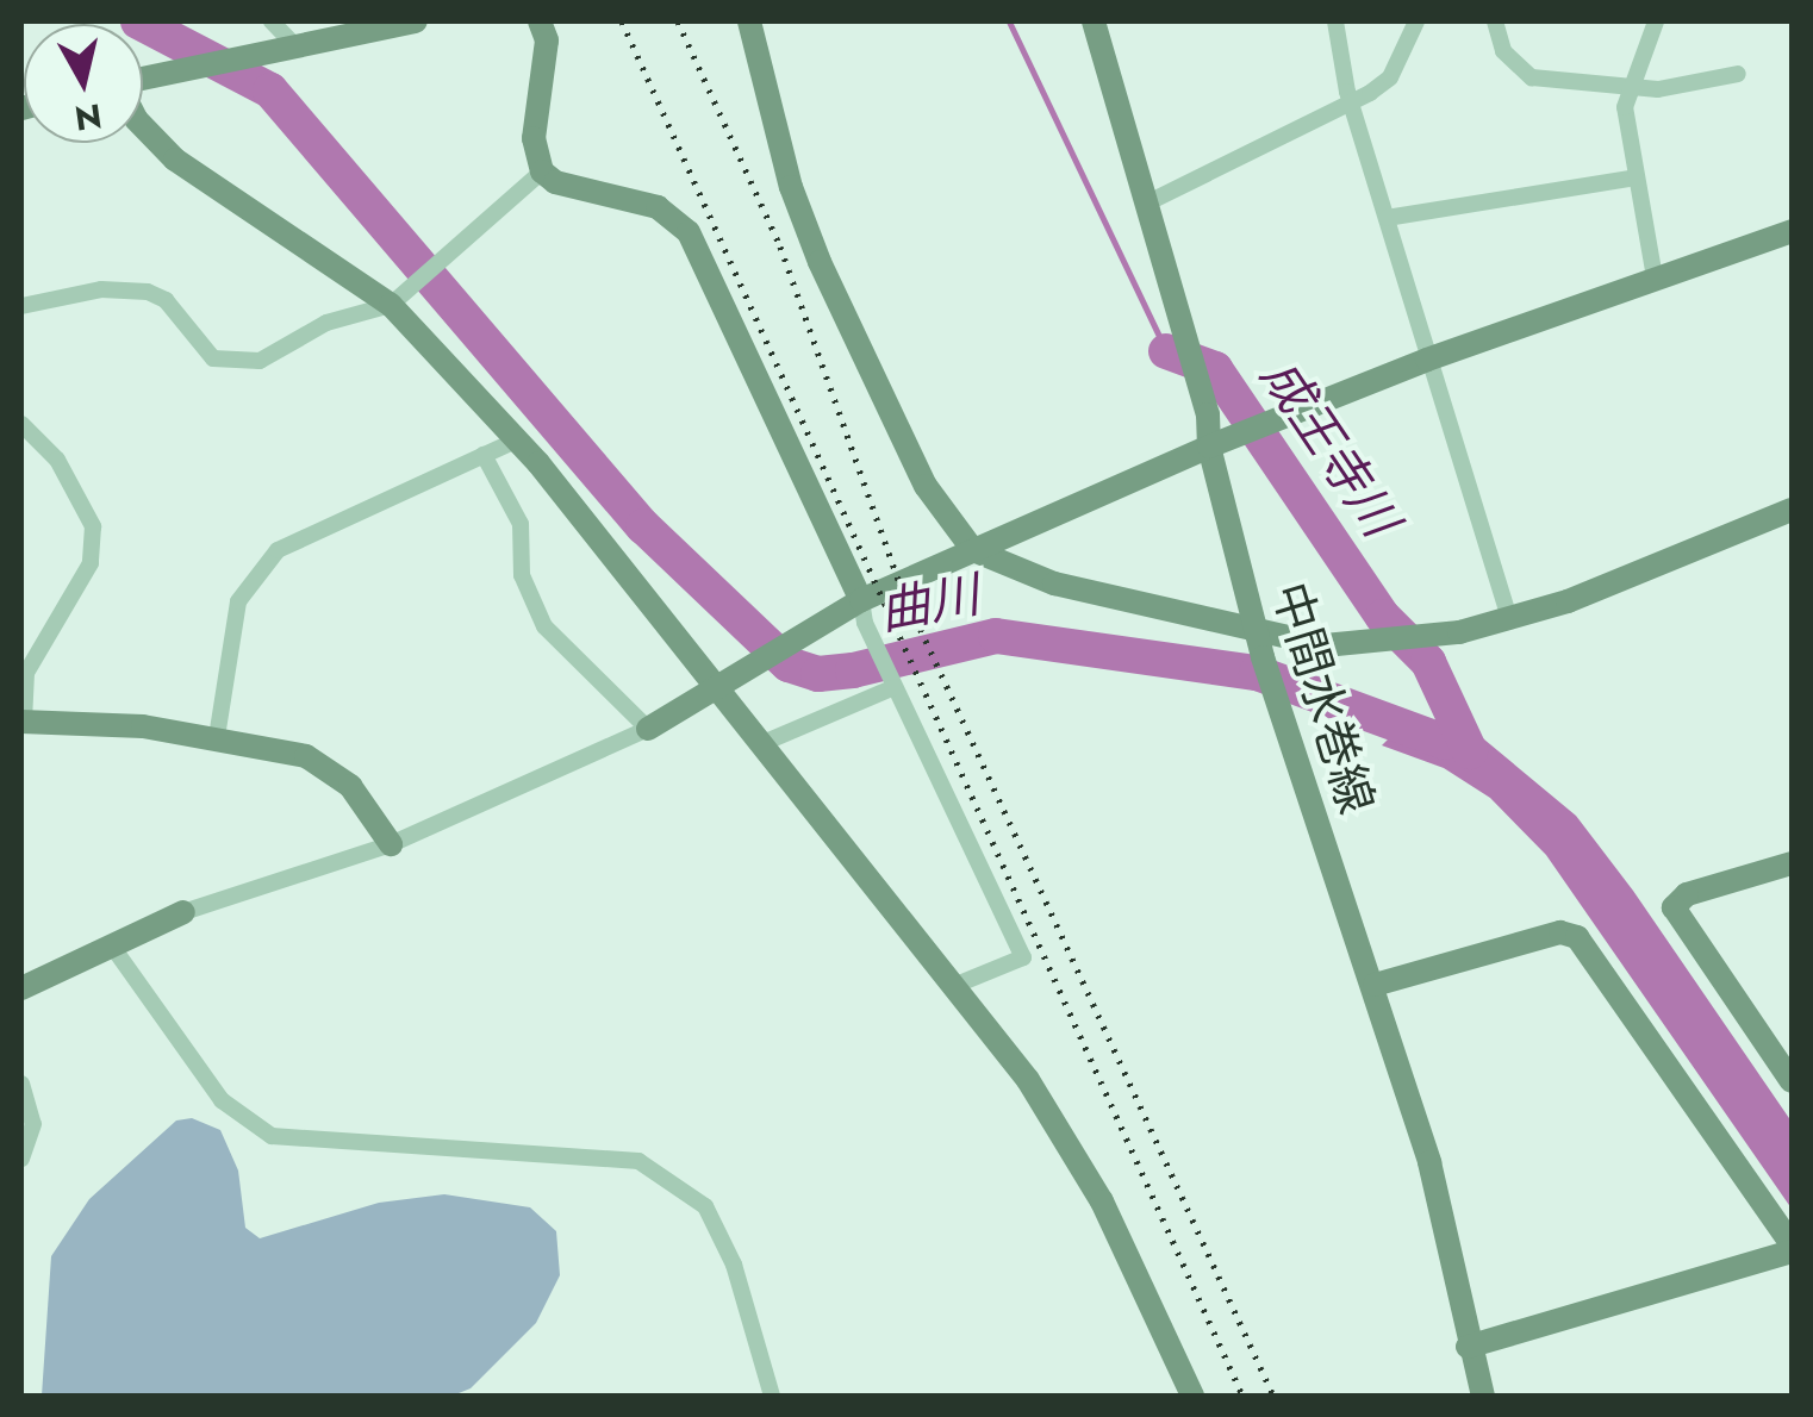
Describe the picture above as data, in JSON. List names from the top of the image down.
{
  "streets": {
    "street": ["中間水巻線"]
  },
  "water": ["成王寺川", "曲川"],
  "north": "bottom"
}
